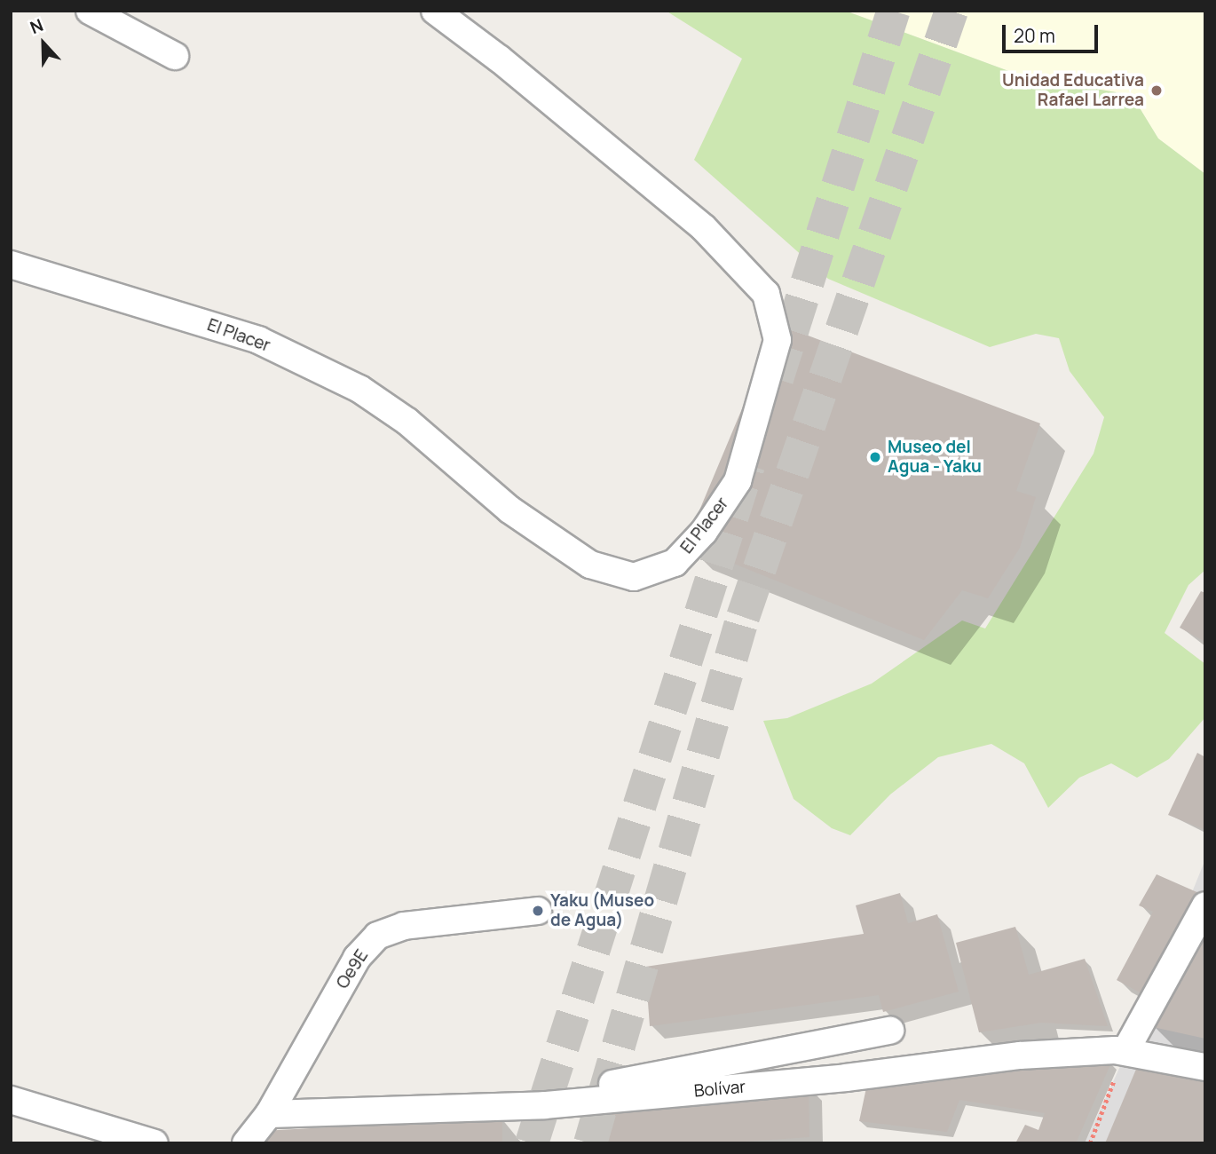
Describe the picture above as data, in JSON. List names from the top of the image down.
{
  "streets": {
    "street": ["El Placer", "Oe9E", "Bolívar"]
  },
  "crossings": [
    ["Oe9E", "Bolívar"]
  ],
  "places": ["Unidad Educativa Rafael Larrea", "Museo del Agua - Yaku", "Yaku (Museo de Agua)"],
  "scale_bar": "20 m",
  "north": "top"
}
